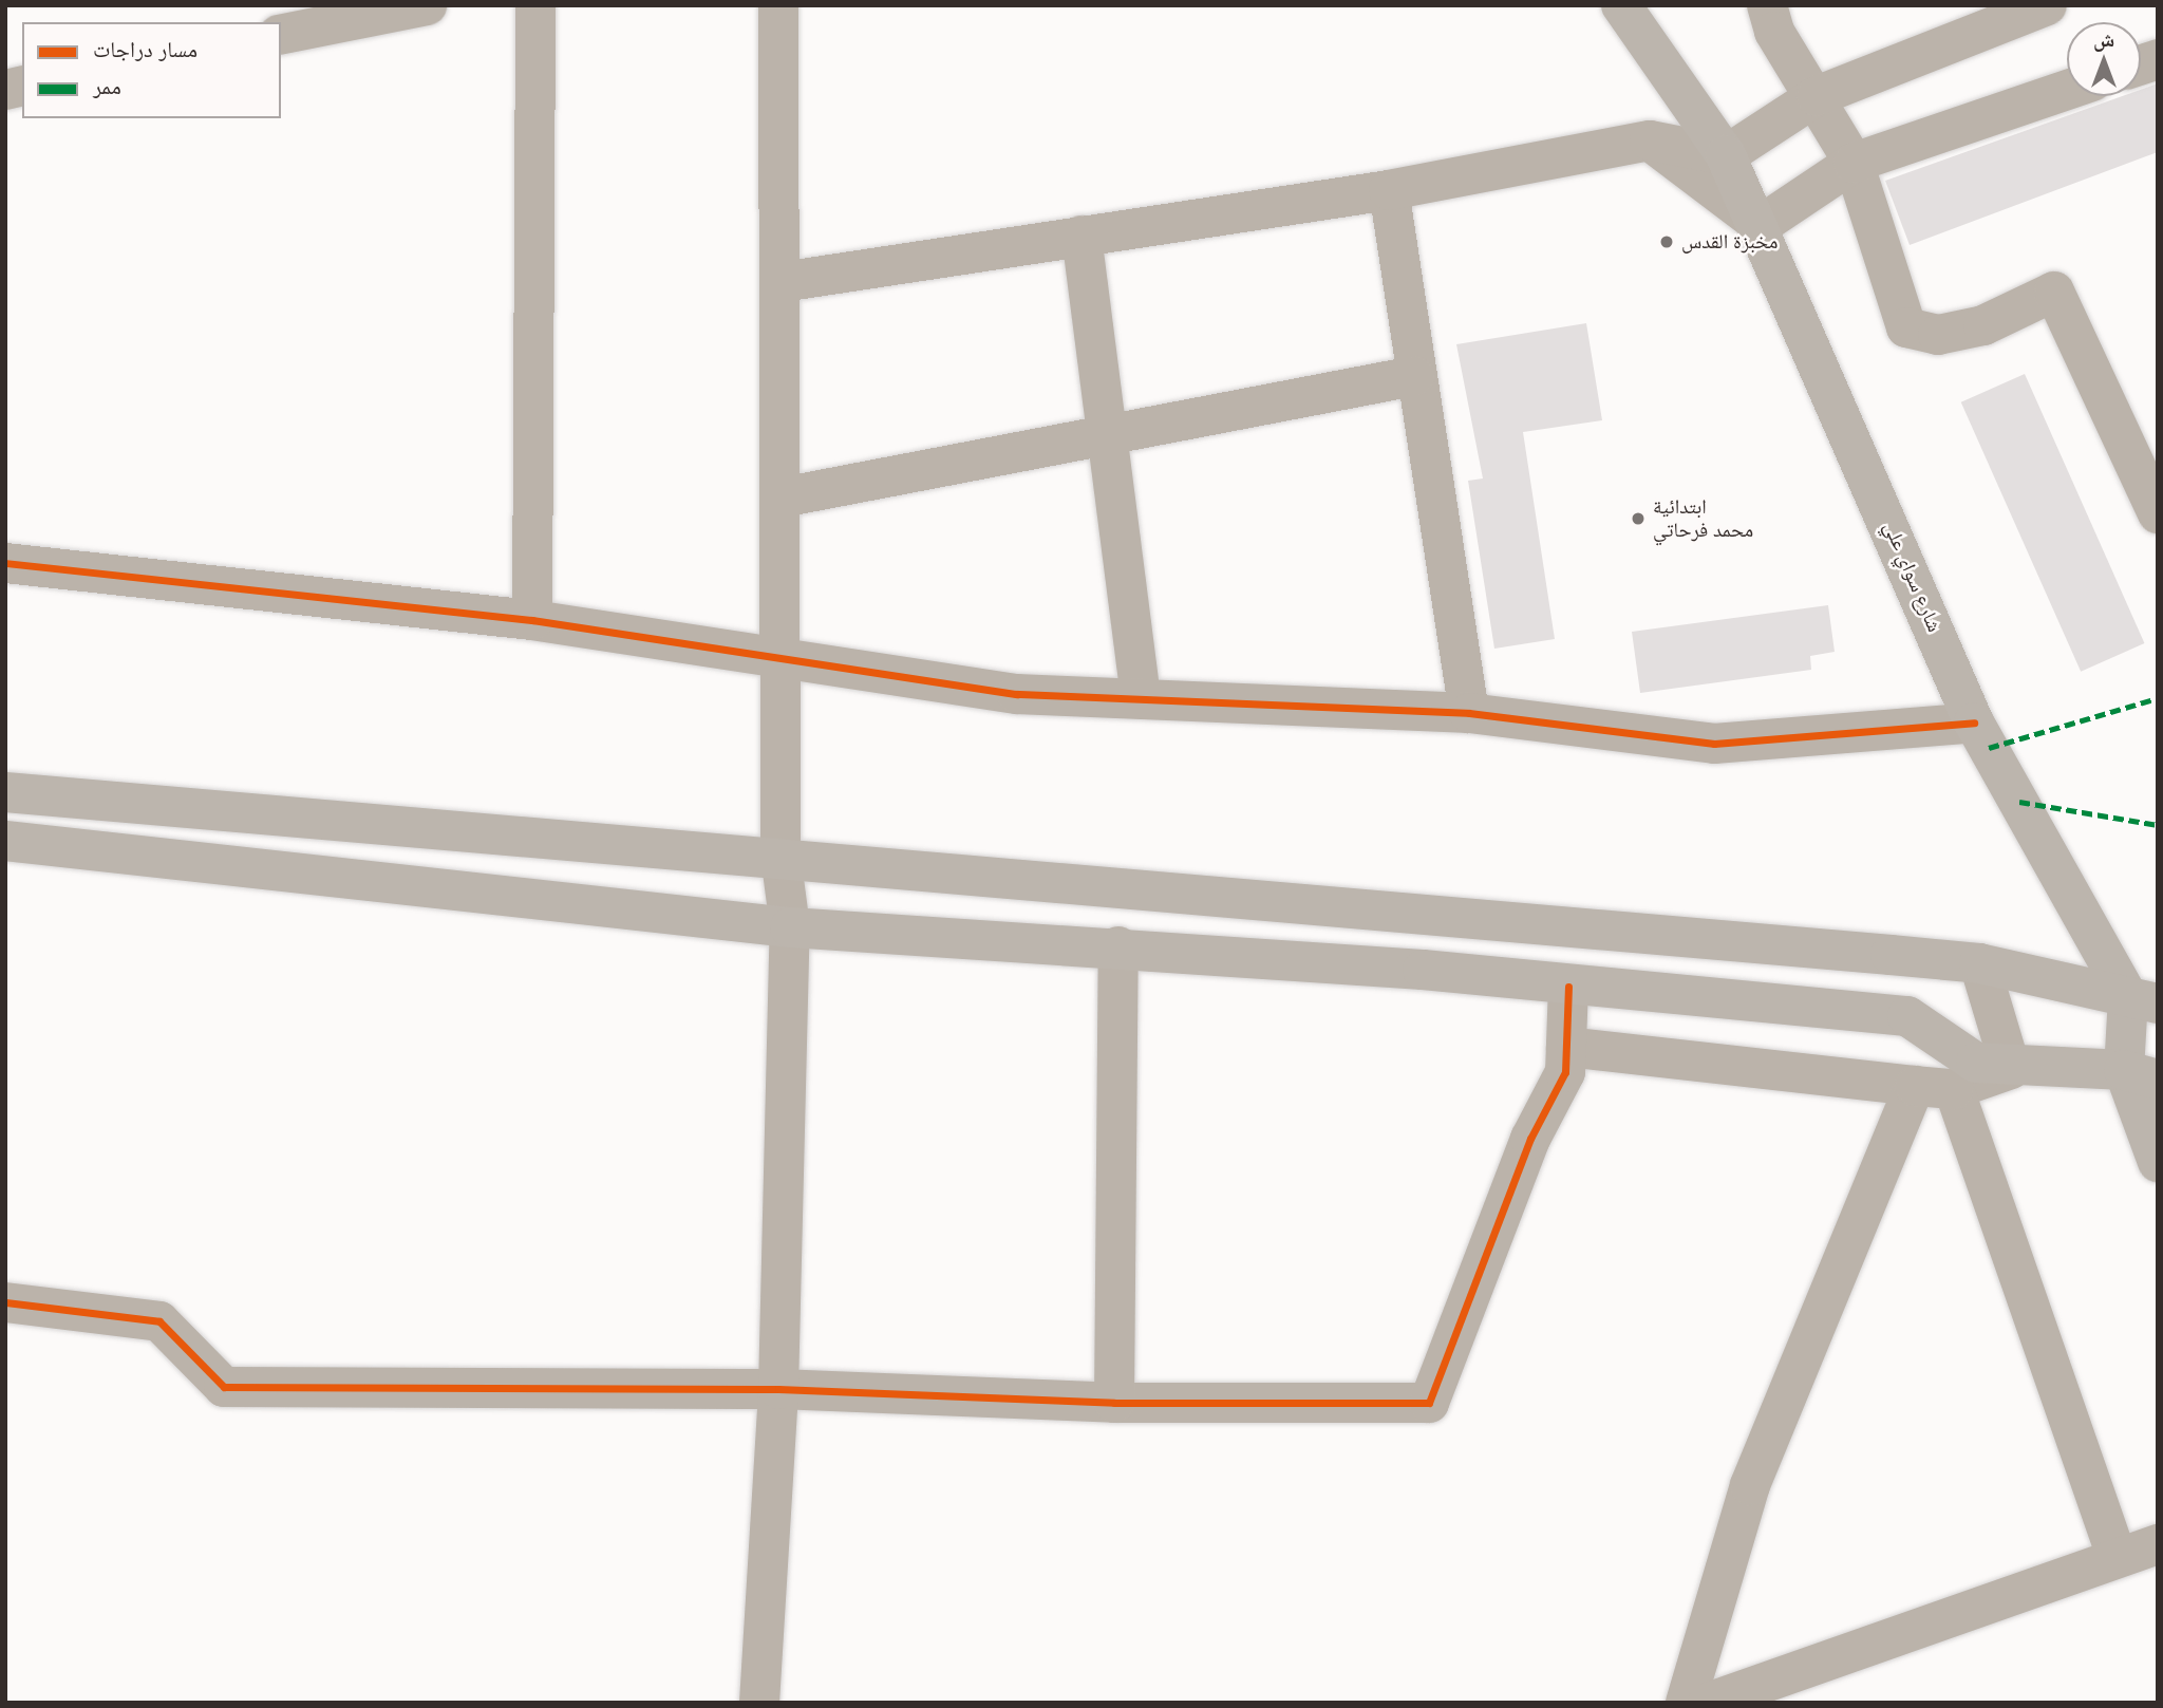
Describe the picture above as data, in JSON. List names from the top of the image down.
{
  "streets": {
    "main road": ["شارع سواي علي"]
  },
  "places": ["مخبزة القدس", "ابتدائية محمد فرحاتي"],
  "legend": ["مسار دراجات", "ممر"],
  "north": "top"
}
